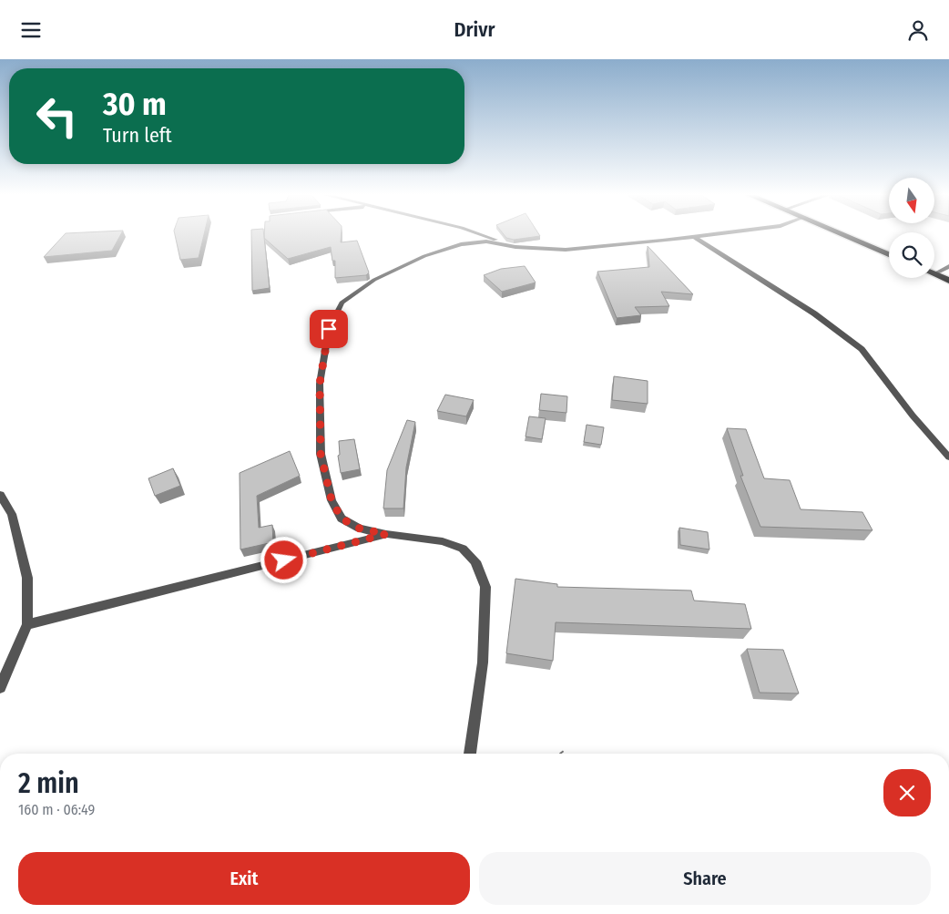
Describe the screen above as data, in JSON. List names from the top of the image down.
{
  "north": "bottom",
  "page": {
    "header": "Drivr",
    "turn": ["30 m", "Turn left"],
    "heading": ["2 min", "160 m · 06:49"],
    "buttons": ["Exit", "Share"]
  }
}
